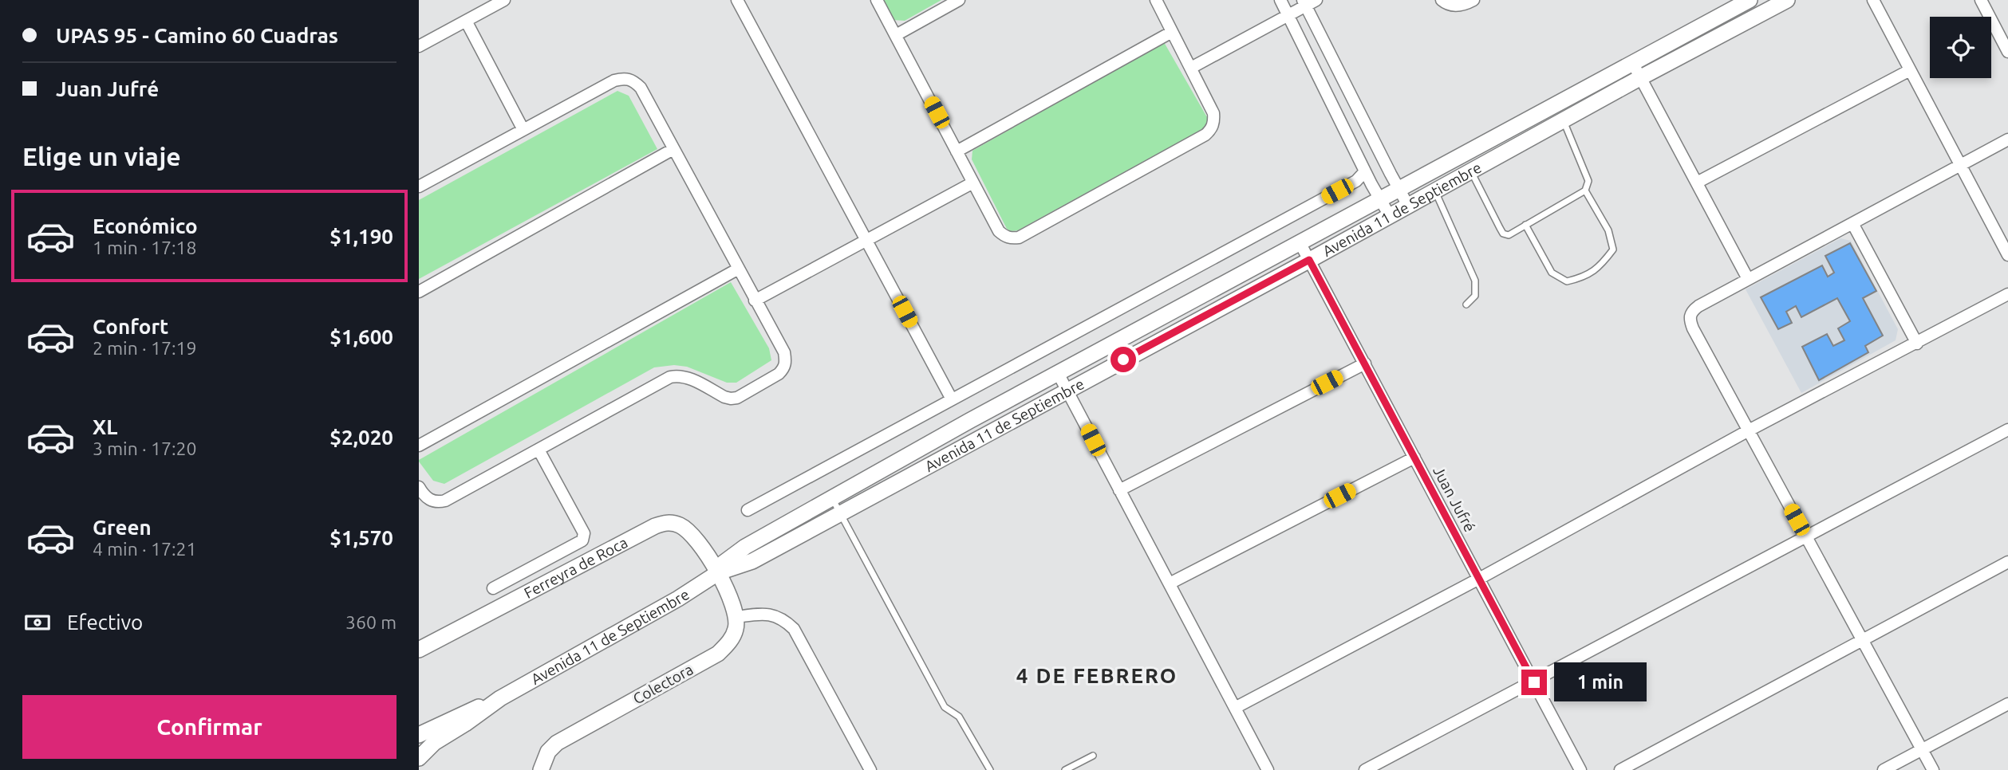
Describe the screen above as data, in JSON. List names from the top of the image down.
{
  "streets": {
    "main road": ["Avenida 11 de Septiembre", "Ferreyra de Roca", "Colectora"],
    "street": ["Juan Jufré"]
  },
  "crossings": [
    ["Avenida 11 de Septiembre", "Juan Jufré"],
    ["Avenida 11 de Septiembre", "Ferreyra de Roca"]
  ],
  "districts": ["4 DE FEBRERO"],
  "page": {
    "banner": ["UPAS 95 - Camino 60 Cuadras", "Juan Jufré"],
    "heading": "Elige un viaje",
    "list": [
      {
        "name": "Económico",
        "note": "1 min · 17:18",
        "value": "$1,190"
      },
      {
        "name": "Confort",
        "note": "2 min · 17:19",
        "value": "$1,600"
      },
      {
        "name": "XL",
        "note": "3 min · 17:20",
        "value": "$2,020"
      },
      {
        "name": "Green",
        "note": "4 min · 17:21",
        "value": "$1,570"
      }
    ],
    "pay": ["Efectivo", "360 m"],
    "bubble": "1 min",
    "buttons": "Confirmar"
  }
}
